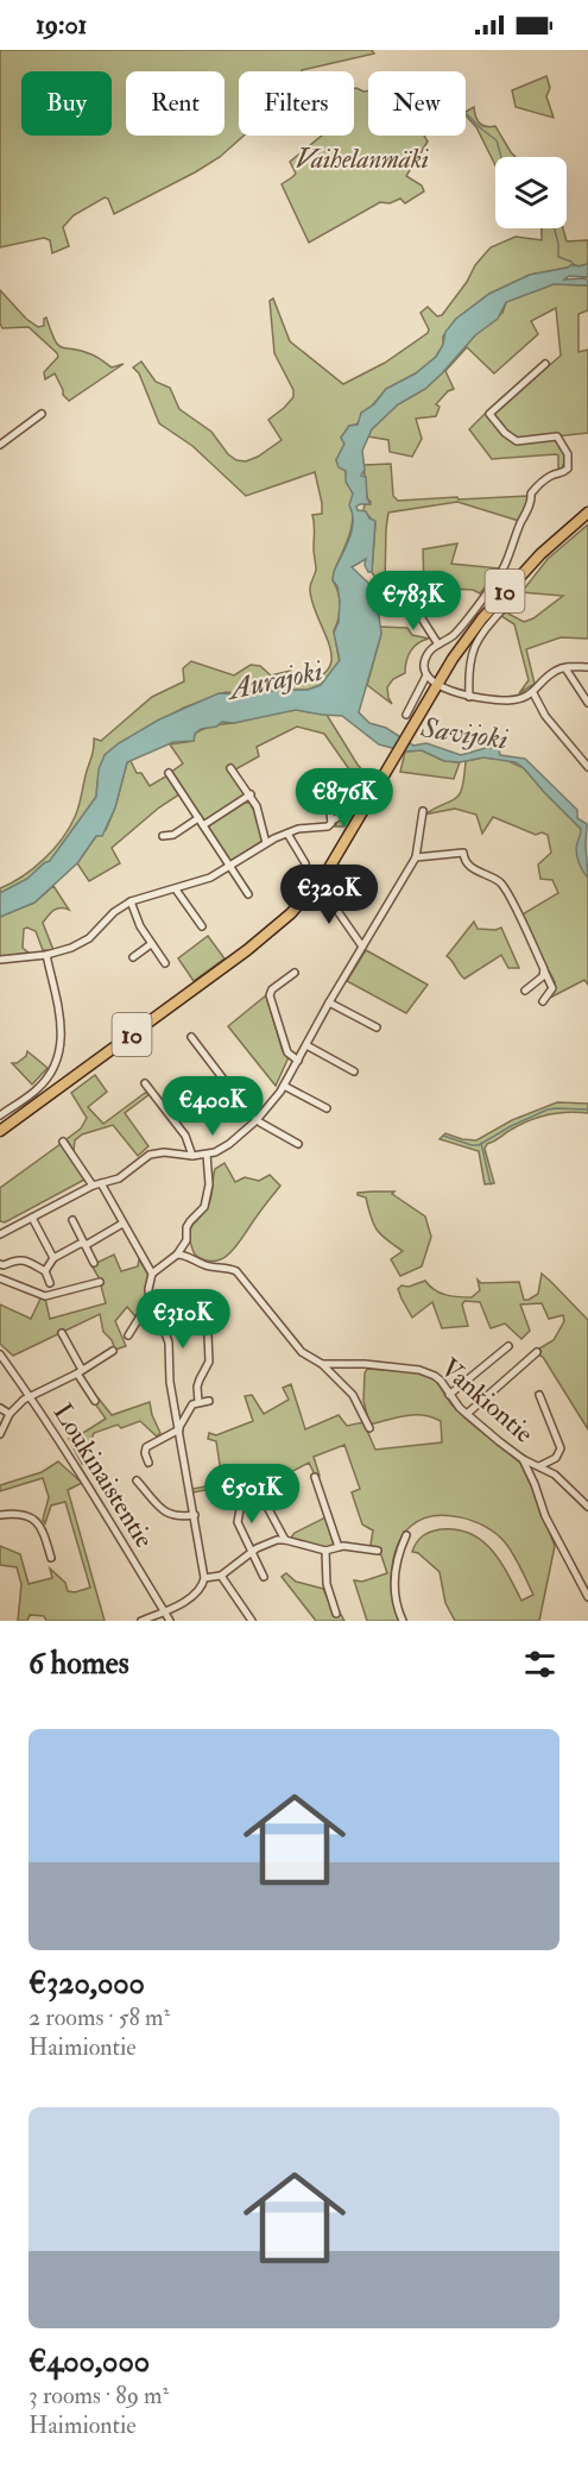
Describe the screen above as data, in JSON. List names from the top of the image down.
{
  "streets": {
    "highway": ["10"],
    "street": ["Vankiontie", "Loukinaistentie"]
  },
  "water": ["Aurajoki", "Savijoki"],
  "parks": ["Vaihelanmäki"],
  "page": {
    "status": "19:01",
    "chip": [
      "Buy",
      "Rent",
      "Filters",
      "New"
    ],
    "price": [
      "€783K",
      "€876K",
      "€320K",
      "€400K",
      "€310K",
      "€501K"
    ],
    "heading": "6 homes",
    "list": [
      {
        "name": "€320,000",
        "note": "2 rooms · 58 m² · Haimiontie"
      },
      {
        "name": "€400,000",
        "note": "3 rooms · 89 m² · Haimiontie"
      }
    ]
  }
}
